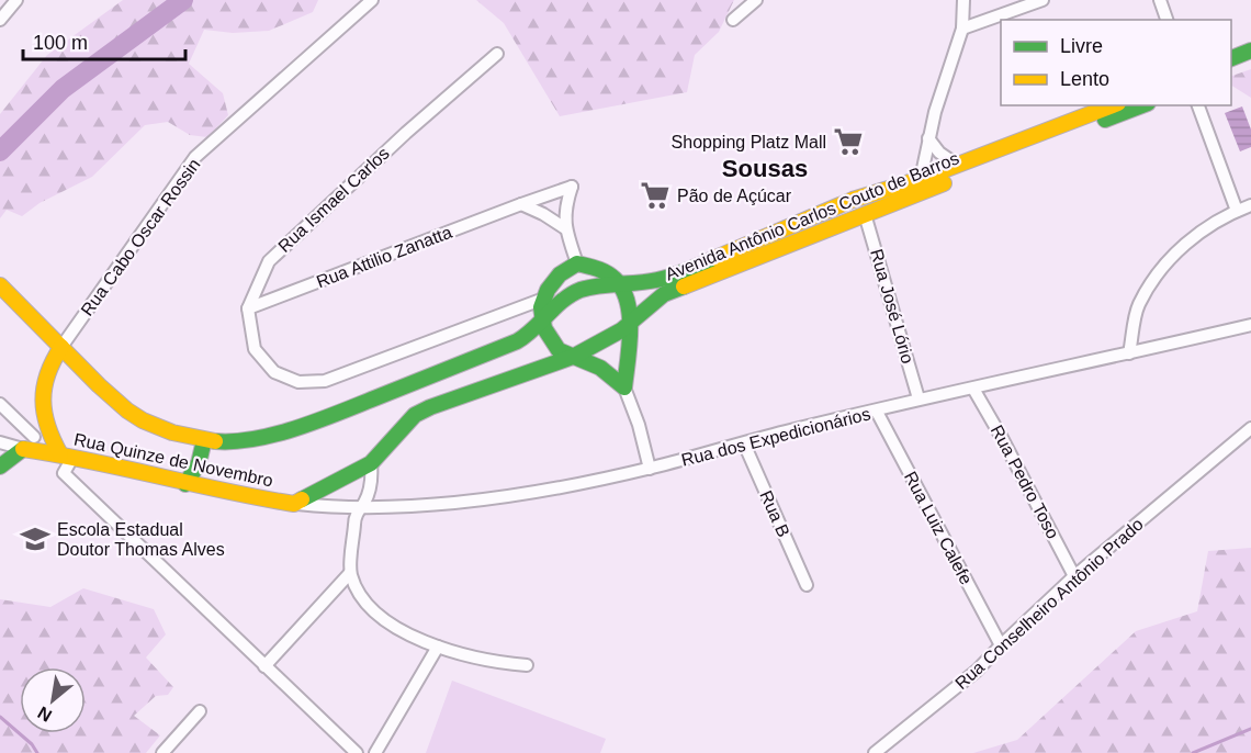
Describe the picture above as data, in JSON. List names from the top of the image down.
{
  "streets": {
    "main road": ["Avenida Antônio Carlos Couto de Barros", "Rua Quinze de Novembro"],
    "street": [
      "Rua Ismael Carlos",
      "Rua Cabo Oscar Rossin",
      "Rua Attilio Zanatta",
      "Rua José Lório",
      "Rua dos Expedicionários",
      "Rua Pedro Toso",
      "Rua B",
      "Rua Luiz Calefe",
      "Rua Conselheiro Antônio Prado"
    ]
  },
  "crossings": [
    ["Rua Ismael Carlos", "Rua Attilio Zanatta"],
    ["Avenida Antônio Carlos Couto de Barros", "Rua Cabo Oscar Rossin"],
    ["Avenida Antônio Carlos Couto de Barros", "Rua José Lório"],
    ["Avenida Antônio Carlos Couto de Barros", "Rua Quinze de Novembro"],
    ["Rua José Lório", "Rua dos Expedicionários"],
    ["Rua dos Expedicionários", "Rua Quinze de Novembro"],
    ["Rua dos Expedicionários", "Rua Pedro Toso"],
    ["Rua dos Expedicionários", "Rua B"],
    ["Rua dos Expedicionários", "Rua Luiz Calefe"],
    ["Rua Pedro Toso", "Rua Conselheiro Antônio Prado"],
    ["Rua Luiz Calefe", "Rua Conselheiro Antônio Prado"]
  ],
  "districts": ["Sousas"],
  "places": {
    "supermarket": ["Shopping Platz Mall", "Pão de Açúcar"],
    "school or university": ["Escola Estadual Doutor Thomas Alves"]
  },
  "legend": ["Livre", "Lento"],
  "scale_bar": "100 m",
  "north": "bottom left"
}
